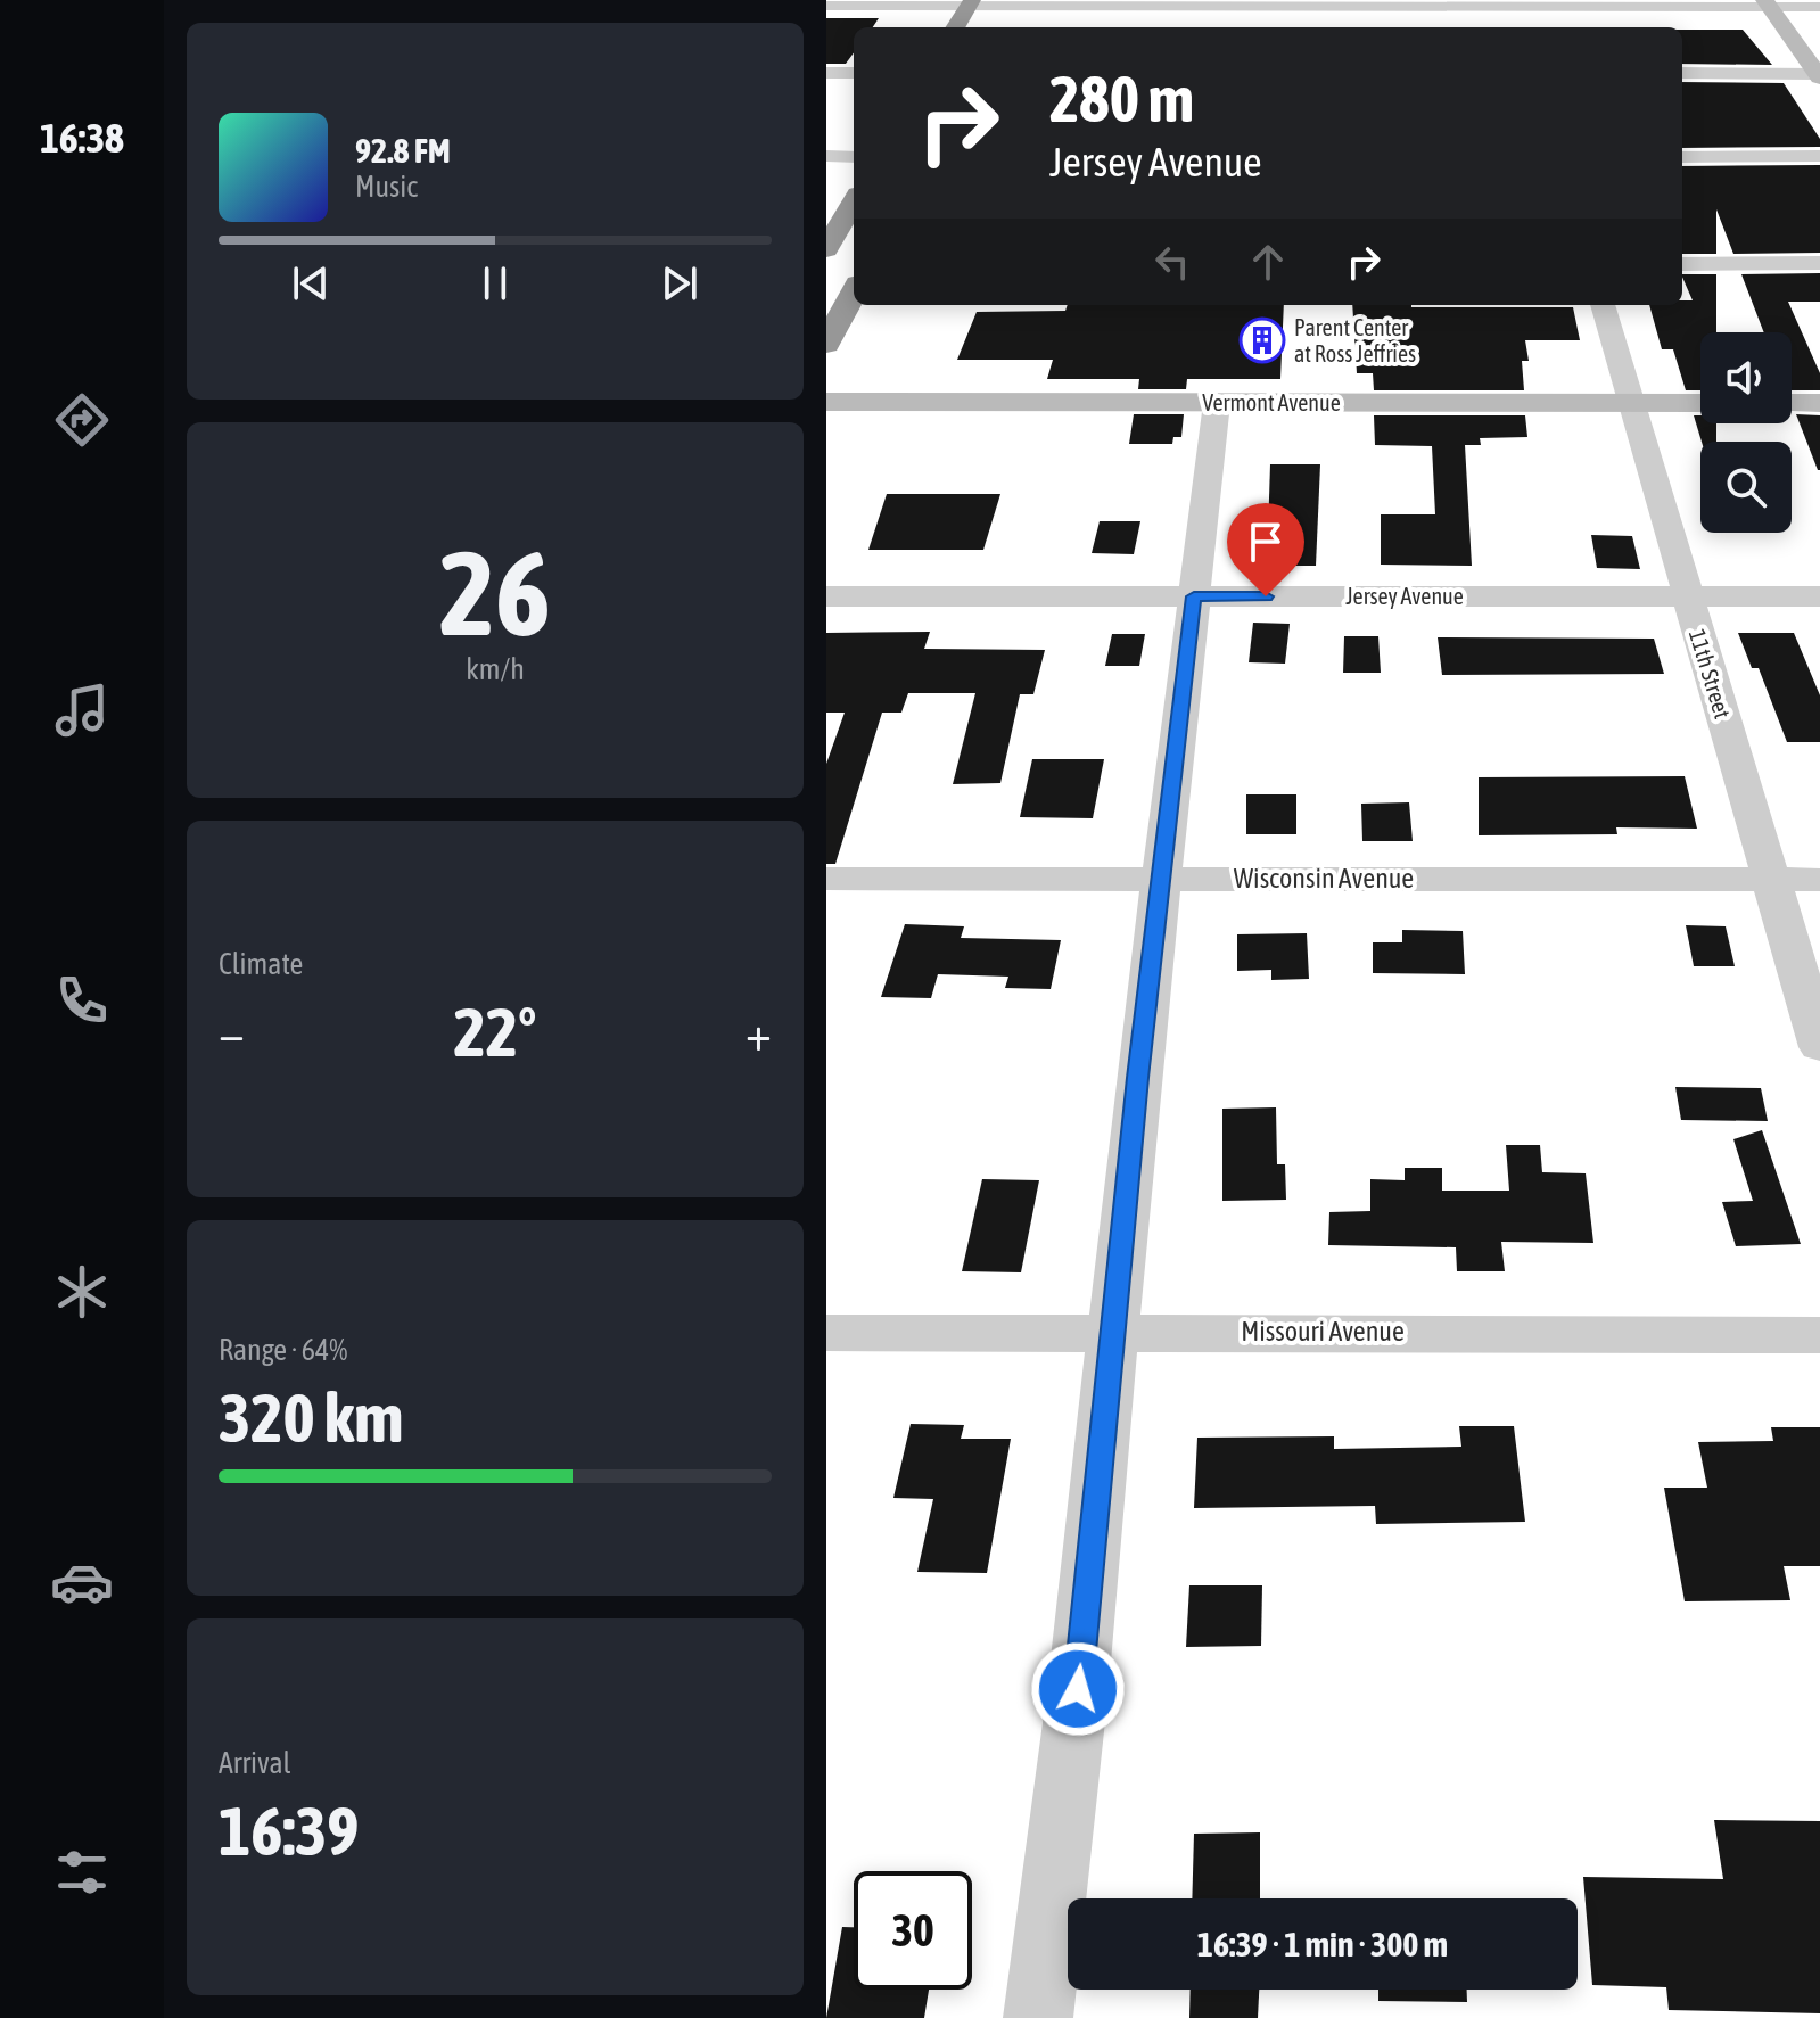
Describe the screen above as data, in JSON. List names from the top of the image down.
{
  "streets": {
    "street": [
      "Vermont Avenue",
      "Jersey Avenue",
      "11th Street",
      "Wisconsin Avenue",
      "Missouri Avenue"
    ]
  },
  "crossings": [
    ["Vermont Avenue", "11th Street"],
    ["Jersey Avenue", "11th Street"],
    ["11th Street", "Wisconsin Avenue"]
  ],
  "places": {
    "building": ["Parent Center at Ross Jeffries"]
  },
  "page": {
    "tabs": "16:38",
    "turn": ["280 m", "Jersey Avenue"],
    "song": ["92.8 FM", "Music"],
    "tile": [
      ["26", "km/h"],
      "Climate",
      ["Range · 64%", "320 km"],
      ["Arrival", "16:39"]
    ],
    "heat": ["−", "22°", "+"],
    "limit": "30",
    "trip": "16:39 · 1 min · 300 m"
  }
}
